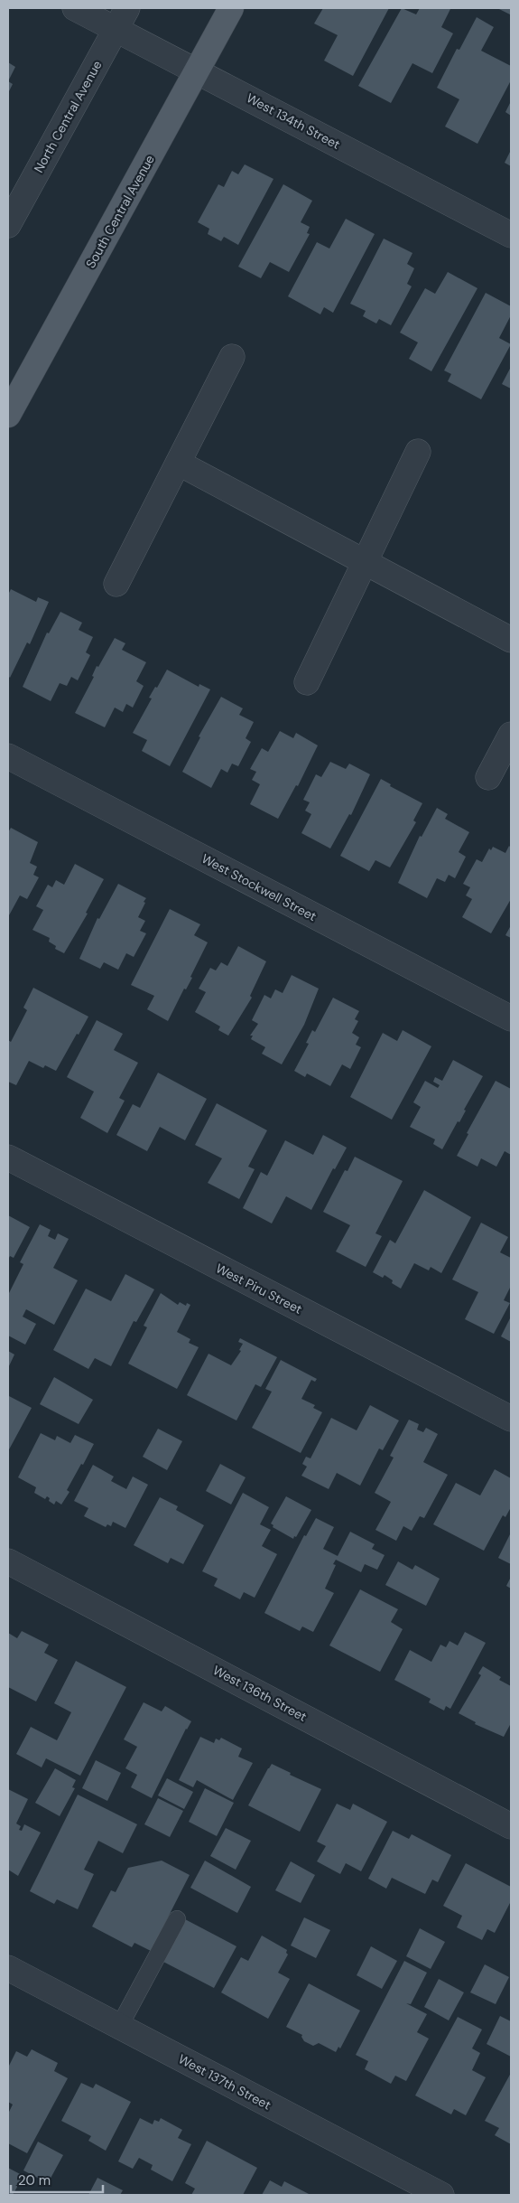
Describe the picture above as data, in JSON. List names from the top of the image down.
{
  "streets": {
    "main road": ["South Central Avenue"],
    "street": [
      "North Central Avenue",
      "West 134th Street",
      "West Stockwell Street",
      "West Piru Street",
      "West 136th Street",
      "West 137th Street"
    ]
  },
  "crossings": [
    ["North Central Avenue", "West 134th Street"],
    ["West 134th Street", "South Central Avenue"]
  ],
  "scale_bar": "20 m"
}
